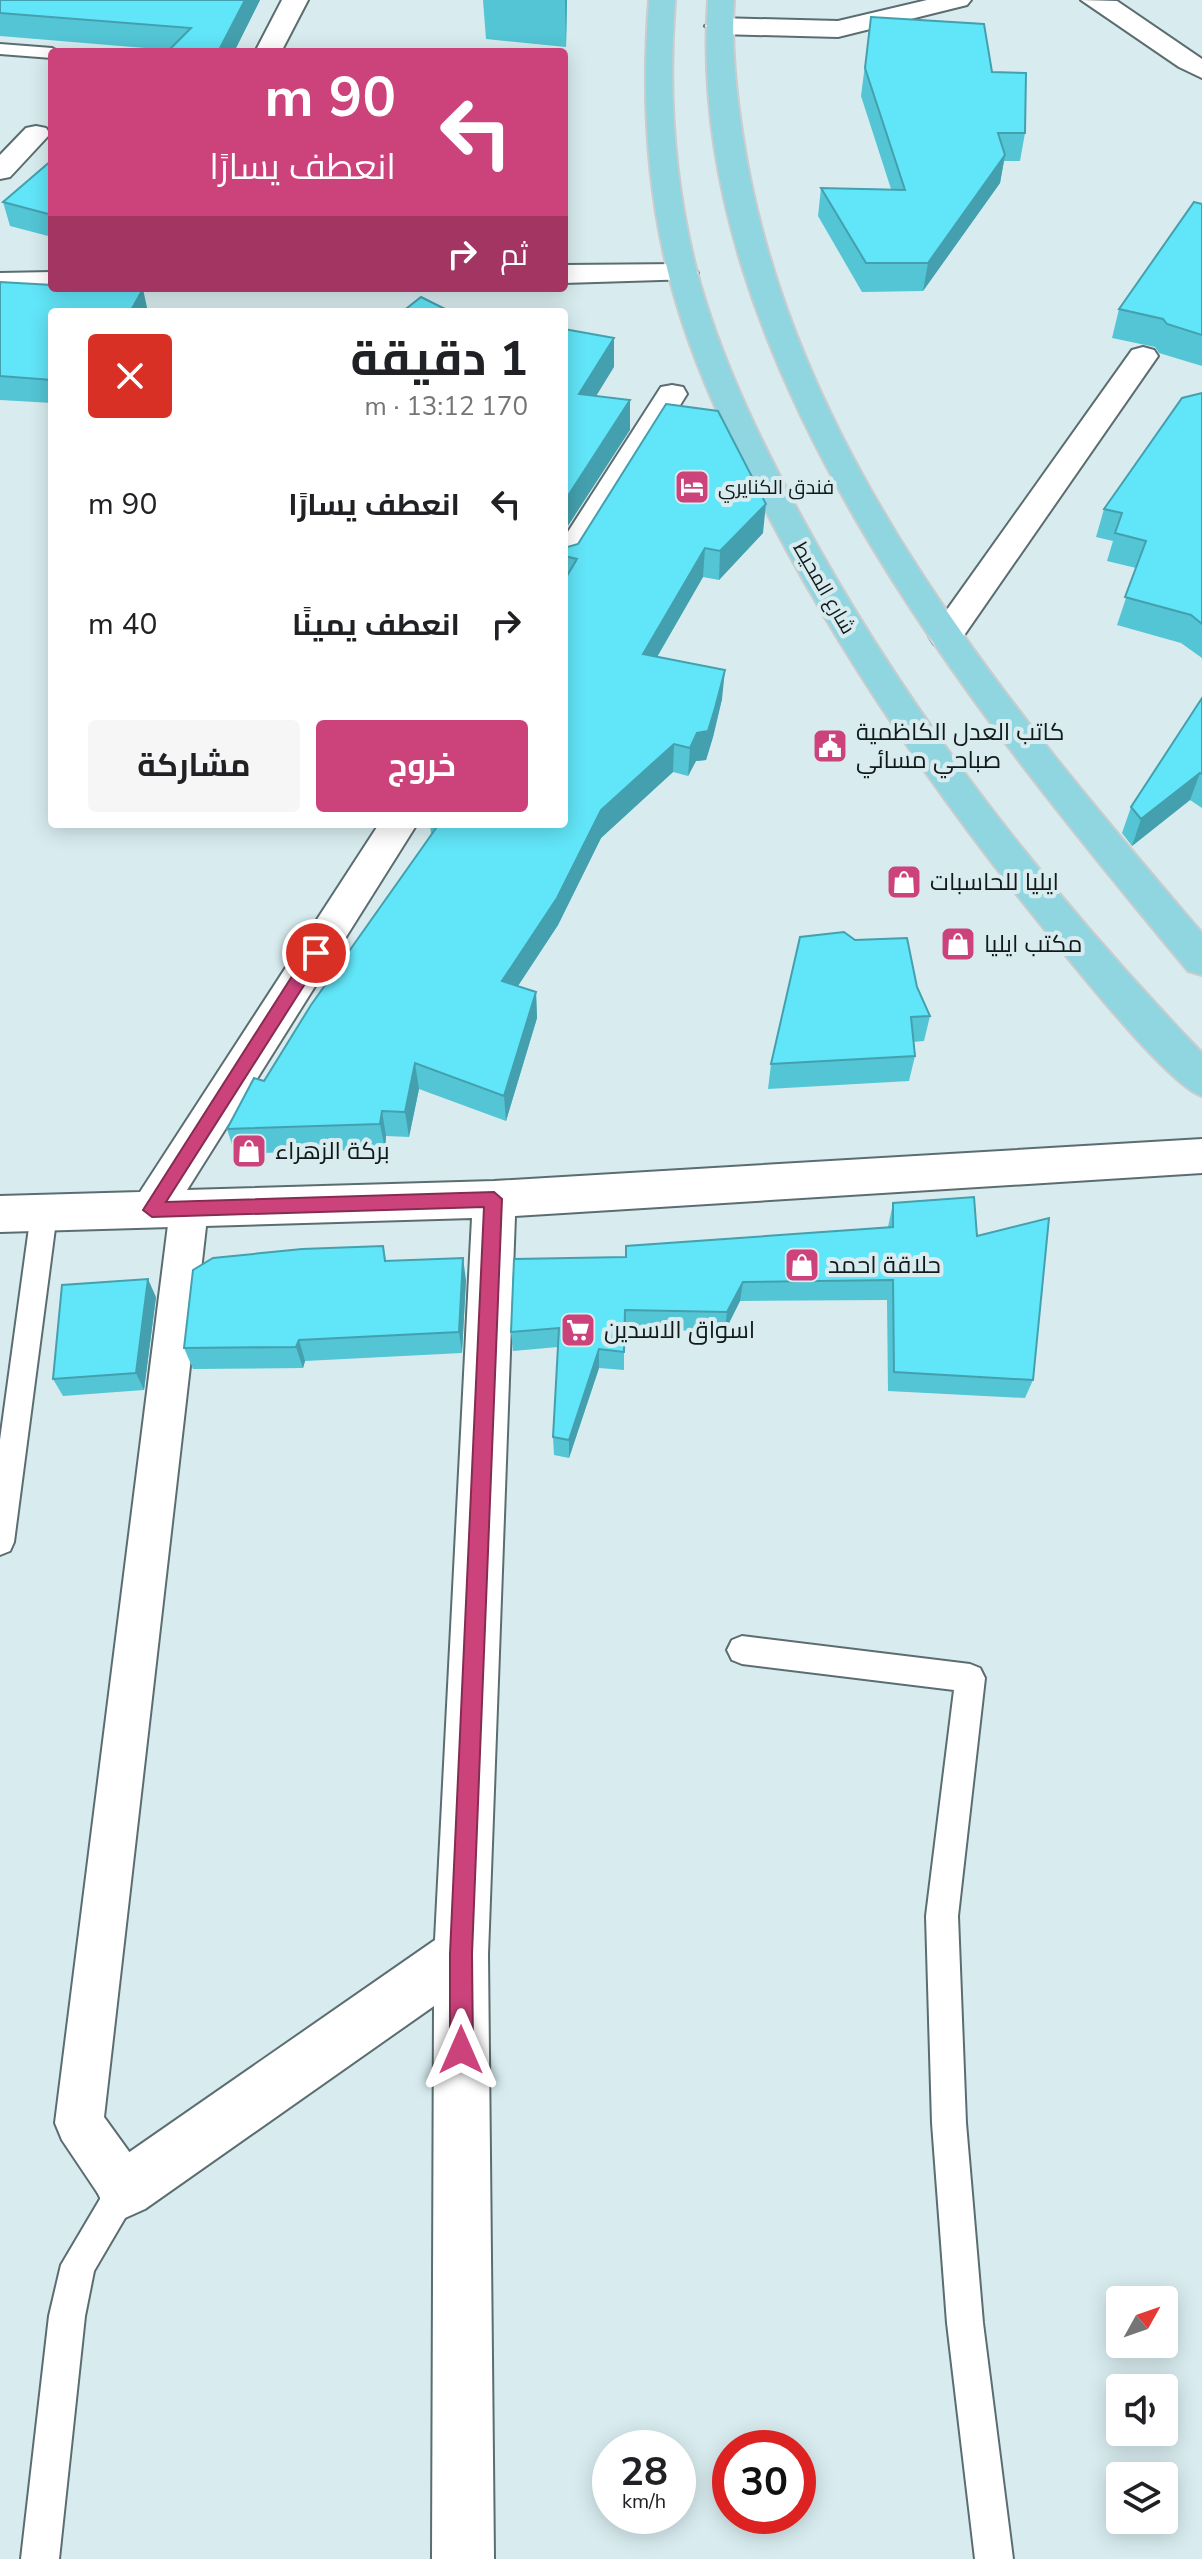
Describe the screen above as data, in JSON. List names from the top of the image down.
{
  "streets": {
    "main road": ["شارع المحيط"]
  },
  "places": {
    "hotel": ["فندق الكنايري"],
    "public building": ["كاتب العدل الكاظمية صباحي مسائي"],
    "shop": [
      "ايليا للحاسبات",
      "مكتب ايليا",
      "بركة الزهراء",
      "حلاقة احمد"
    ],
    "supermarket": ["اسواق الاسدين"]
  },
  "north": "top right",
  "page": {
    "turn": ["90 m", "انعطف يسارًا"],
    "then": "ثم",
    "heading": ["1 دقيقة", "170 m · 13:12"],
    "list": [
      {
        "name": "انعطف يسارًا",
        "value": "90 m"
      },
      {
        "name": "انعطف يمينًا",
        "value": "40 m"
      }
    ],
    "buttons": ["خروج", "مشاركة"],
    "speed": "28 km/h",
    "limit": "30"
  }
}
